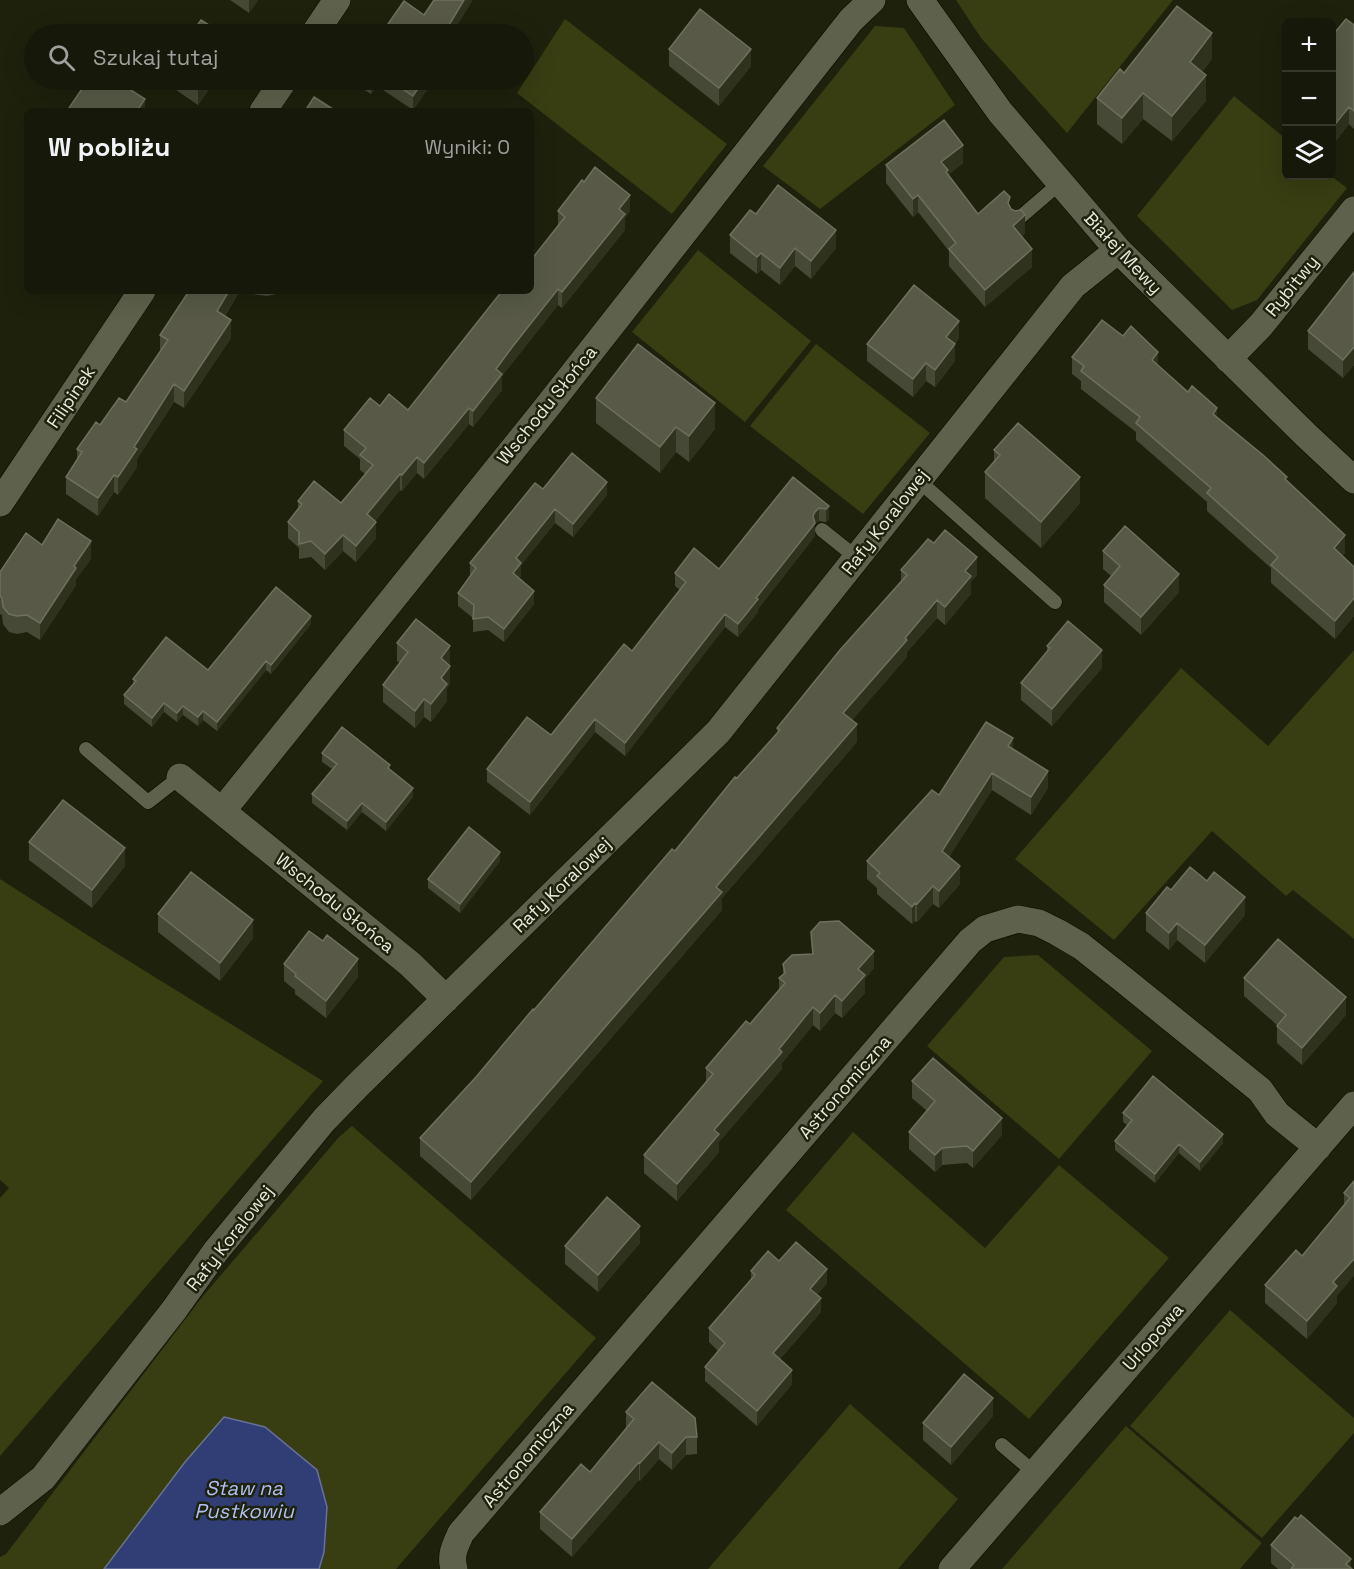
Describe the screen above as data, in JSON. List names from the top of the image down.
{
  "streets": {
    "street": [
      "Białej Mewy",
      "Rybitwy",
      "Filipinek",
      "Wschodu Słońca",
      "Rafy Koralowej",
      "Astronomiczna",
      "Urlopowa"
    ]
  },
  "crossings": [
    ["Białej Mewy", "Rybitwy"],
    ["Białej Mewy", "Rafy Koralowej"],
    ["Wschodu Słońca", "Rafy Koralowej"],
    ["Astronomiczna", "Urlopowa"]
  ],
  "water": ["Staw na Pustkowiu"],
  "page": {
    "map_buttons": ["+", "−"],
    "search": "Szukaj tutaj",
    "heading": ["W pobliżu", "Wyniki: 0"]
  }
}
